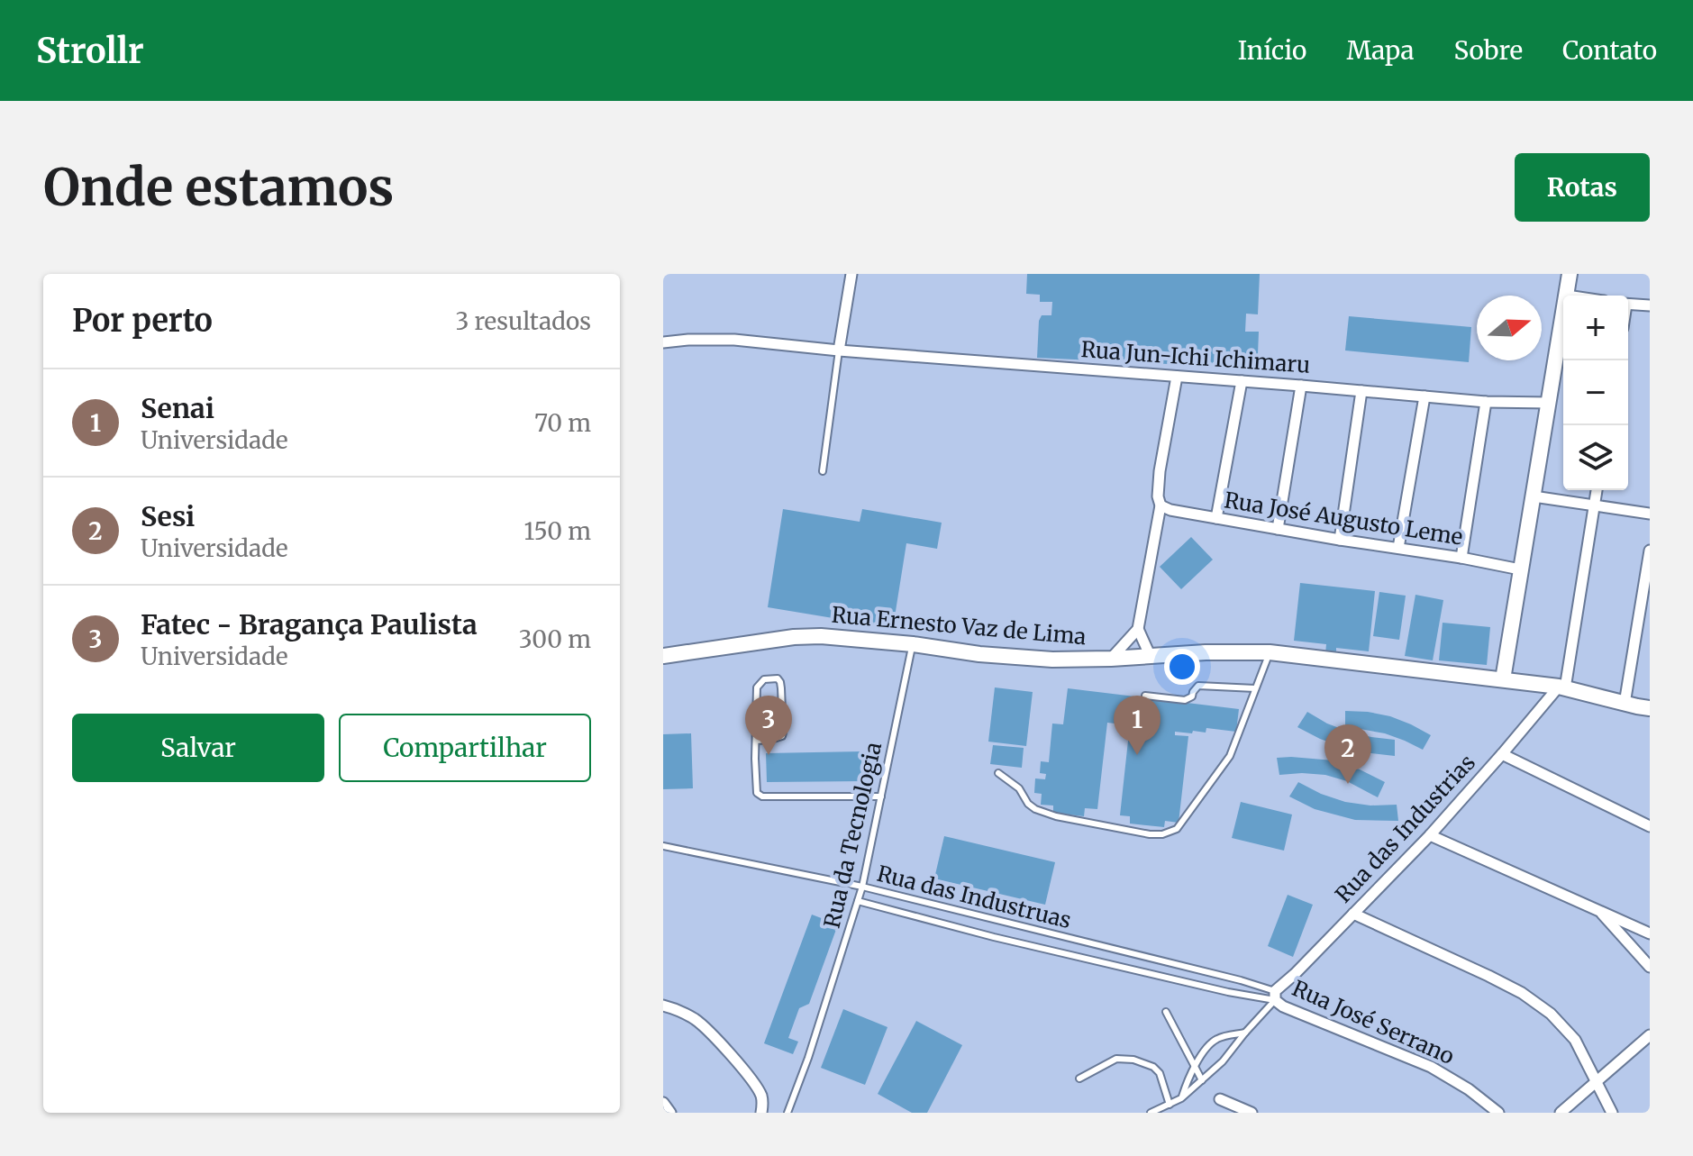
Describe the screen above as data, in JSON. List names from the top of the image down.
{
  "streets": {
    "street": [
      "Rua Jun-Ichi Ichimaru",
      "Rua José Augusto Leme",
      "Rua Ernesto Vaz de Lima",
      "Rua das Industrias",
      "Rua José Serrano"
    ],
    "lane": ["Rua da Tecnologia", "Rua das Industruas"]
  },
  "crossings": [
    ["Rua Ernesto Vaz de Lima", "Rua das Industrias"],
    ["Rua Ernesto Vaz de Lima", "Rua da Tecnologia"],
    ["Rua das Industrias", "Rua das Industruas"],
    ["Rua das Industrias", "Rua José Serrano"],
    ["Rua da Tecnologia", "Rua das Industruas"],
    ["Rua das Industruas", "Rua José Serrano"]
  ],
  "north": "right",
  "page": {
    "header": "Strollr",
    "nav": [
      "Início",
      "Mapa",
      "Sobre",
      "Contato"
    ],
    "buttons": [
      "Rotas",
      ["Salvar", "Compartilhar"]
    ],
    "title": "Onde estamos",
    "heading": ["Por perto", "3 resultados"],
    "map_buttons": ["+", "−"],
    "list": [
      {
        "mark": "1",
        "name": "Senai",
        "note": "Universidade",
        "value": "70 m"
      },
      {
        "mark": "2",
        "name": "Sesi",
        "note": "Universidade",
        "value": "150 m"
      },
      {
        "mark": "3",
        "name": "Fatec - Bragança Paulista",
        "note": "Universidade",
        "value": "300 m"
      }
    ],
    "pins": ["1", "3", "2"]
  }
}
